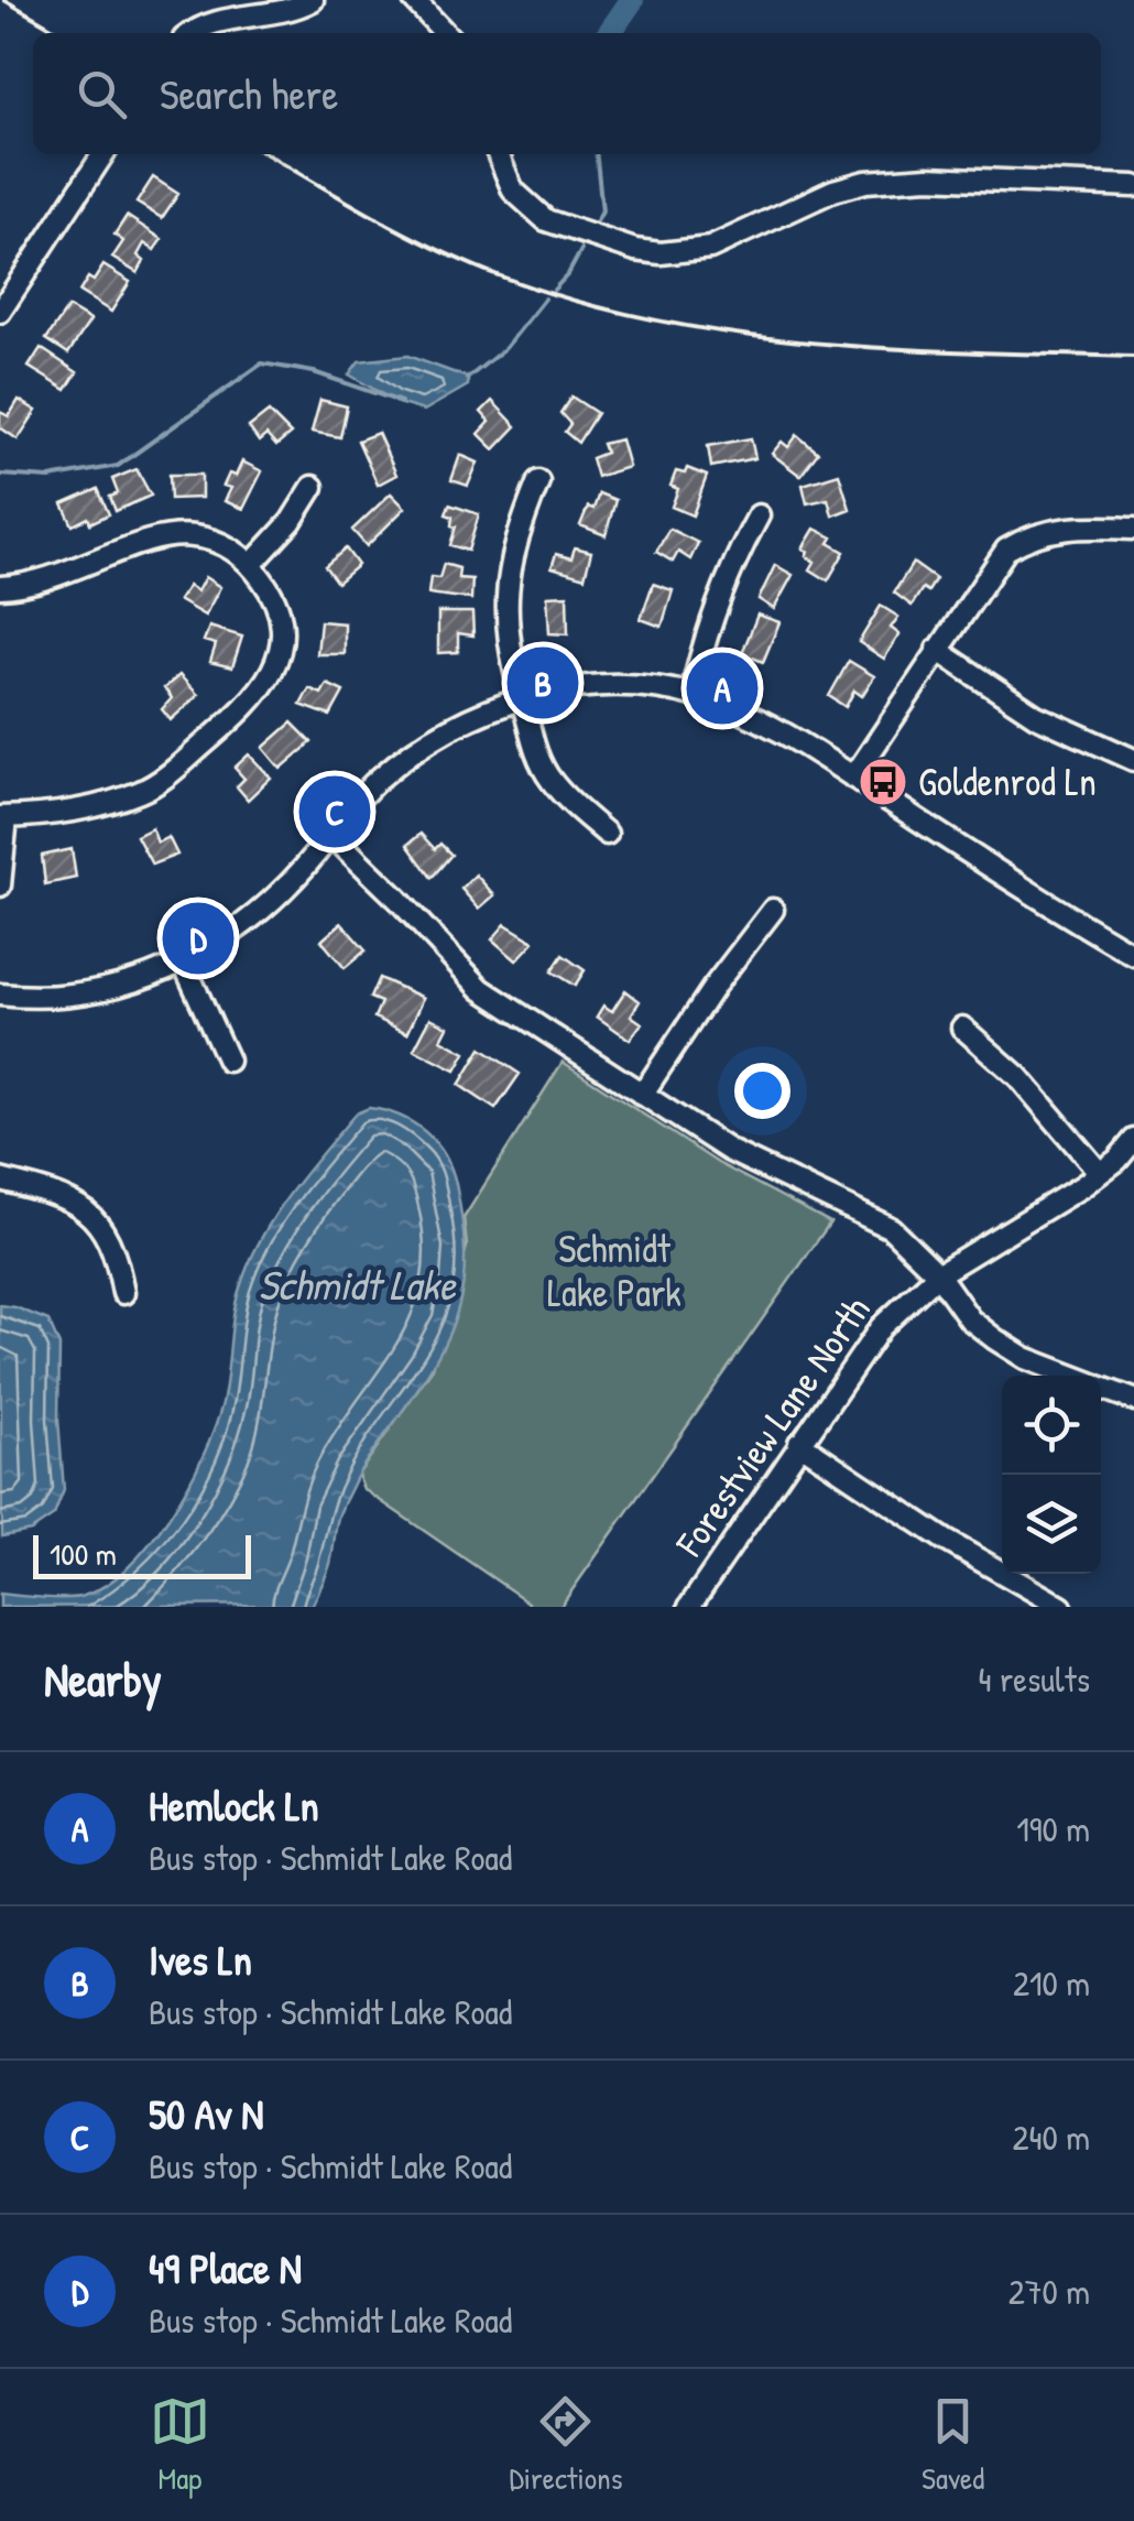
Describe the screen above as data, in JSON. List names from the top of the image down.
{
  "streets": {
    "street": ["Forestview Lane North"]
  },
  "water": ["Schmidt Lake"],
  "parks": ["Schmidt Lake Park"],
  "places": {
    "bus stop": ["Goldenrod Ln"]
  },
  "scale_bar": "100 m",
  "page": {
    "search": "Search here",
    "pins": [
      "B",
      "A",
      "C",
      "D"
    ],
    "scale": "100 m",
    "heading": ["Nearby", "4 results"],
    "list": [
      {
        "mark": "A",
        "name": "Hemlock Ln",
        "note": "Bus stop · Schmidt Lake Road",
        "value": "190 m"
      },
      {
        "mark": "B",
        "name": "Ives Ln",
        "note": "Bus stop · Schmidt Lake Road",
        "value": "210 m"
      },
      {
        "mark": "C",
        "name": "50 Av N",
        "note": "Bus stop · Schmidt Lake Road",
        "value": "240 m"
      },
      {
        "mark": "D",
        "name": "49 Place N",
        "note": "Bus stop · Schmidt Lake Road",
        "value": "270 m"
      }
    ],
    "nav": ["Map", "Directions", "Saved"]
  }
}
